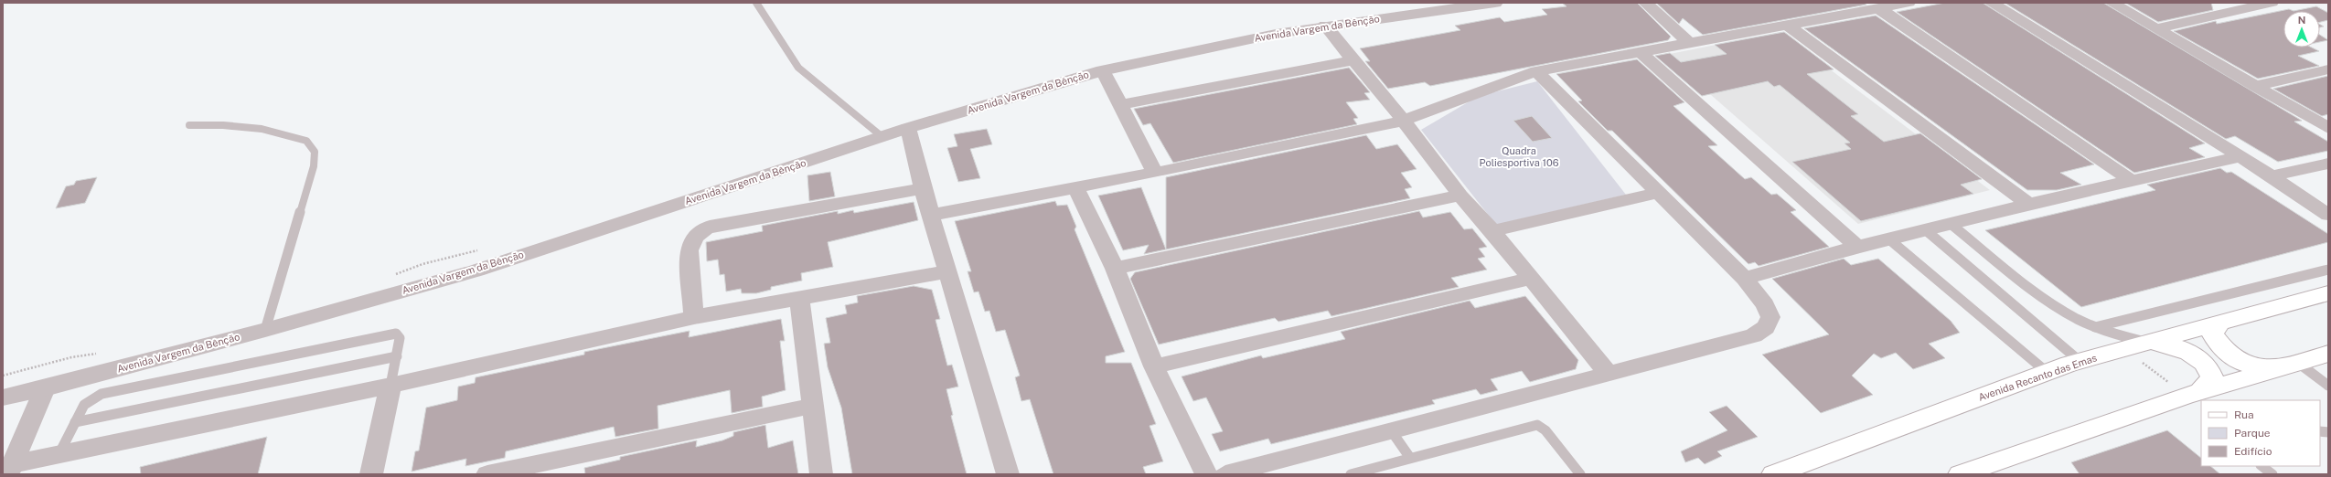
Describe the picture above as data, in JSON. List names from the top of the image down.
{
  "streets": {
    "main road": ["Avenida Recanto das Emas"],
    "street": ["Avenida Vargem da Bênção"]
  },
  "parks": ["Quadra Poliesportiva 106"],
  "legend": ["Rua", "Parque", "Edifício"],
  "north": "top"
}
